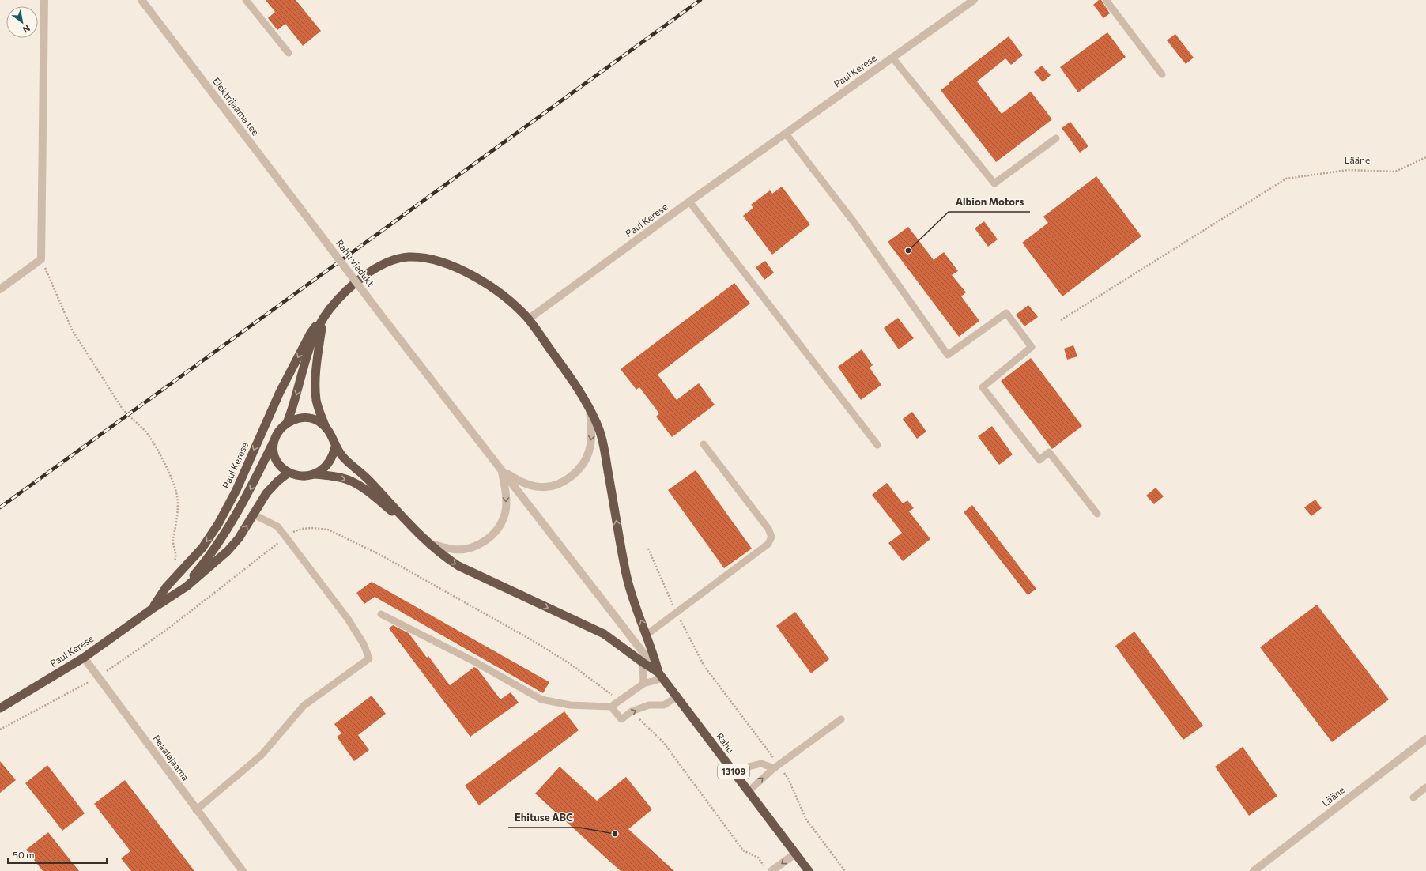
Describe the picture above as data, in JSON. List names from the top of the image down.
{
  "streets": {
    "highway": ["Paul Kerese", "Rahu", "13109"],
    "street": [
      "Elektrijaama tee",
      "Lääne",
      "Rahu viadukt",
      "Peaalajaama"
    ]
  },
  "crossings": [
    ["Paul Kerese", "Peaalajaama"],
    ["Elektrijaama tee", "Rahu viadukt"],
    ["Rahu viadukt", "13109"],
    ["Rahu", "13109"]
  ],
  "places": ["Albion Motors", "Ehituse ABC"],
  "scale_bar": "50 m",
  "north": "bottom right"
}
